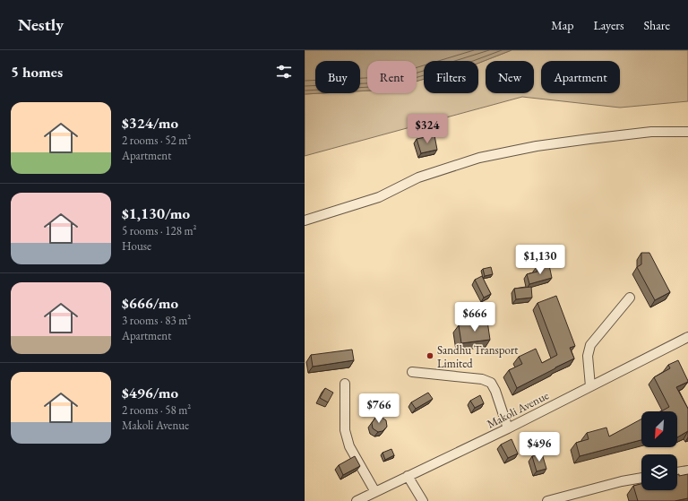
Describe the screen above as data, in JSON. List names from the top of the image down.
{
  "streets": {
    "street": ["Makoli Avenue"]
  },
  "places": ["Sandhu Transport Limited"],
  "north": "bottom left",
  "page": {
    "header": "Nestly",
    "nav": ["Map", "Layers", "Share"],
    "heading": "5 homes",
    "chip": [
      "Buy",
      "Rent",
      "Filters",
      "New",
      "Apartment"
    ],
    "list": [
      {
        "name": "$324/mo",
        "note": "2 rooms · 52 m² · Apartment"
      },
      {
        "name": "$1,130/mo",
        "note": "5 rooms · 128 m² · House"
      },
      {
        "name": "$666/mo",
        "note": "3 rooms · 83 m² · Apartment"
      },
      {
        "name": "$496/mo",
        "note": "2 rooms · 58 m² · Makoli Avenue"
      }
    ],
    "price": [
      "$324",
      "$1,130",
      "$666",
      "$766",
      "$496"
    ]
  }
}
